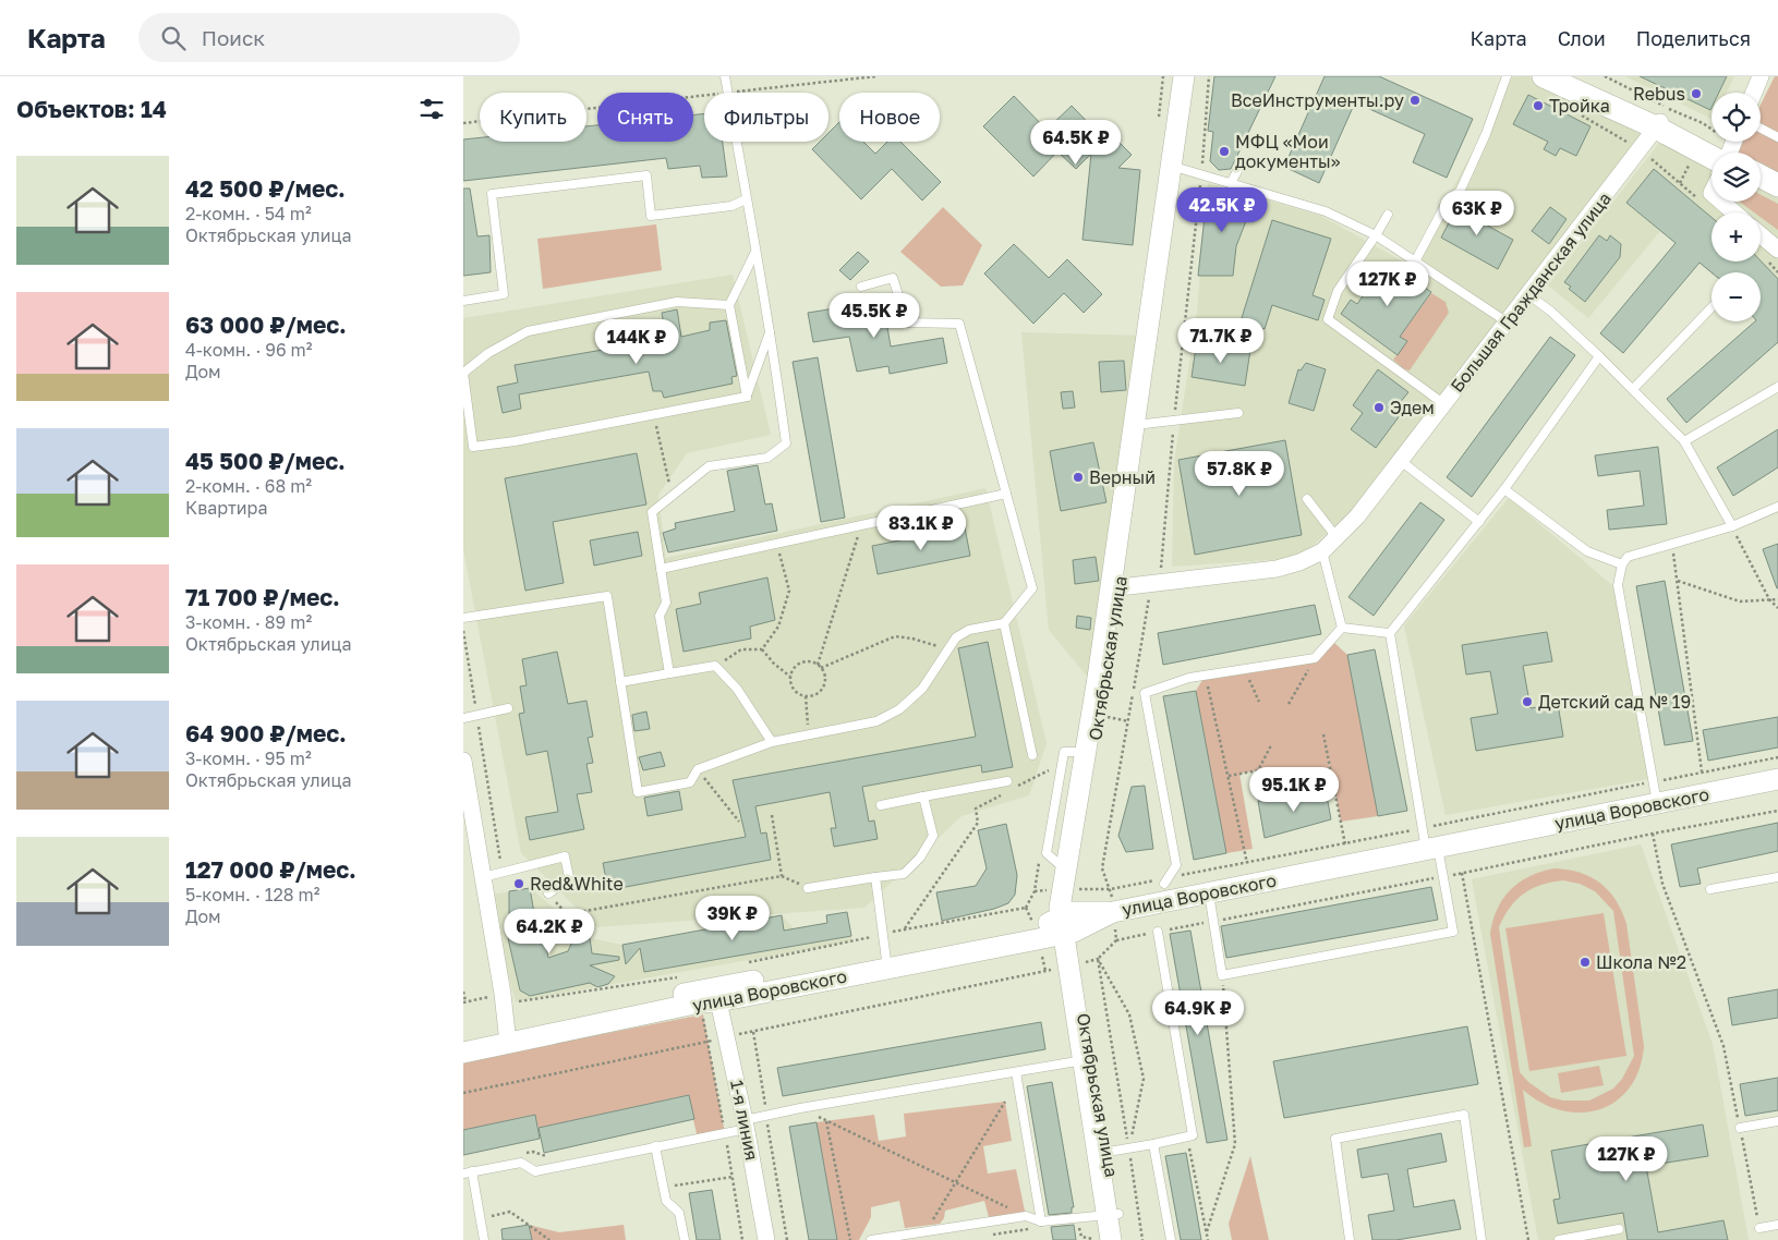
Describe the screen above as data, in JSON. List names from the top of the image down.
{
  "streets": {
    "street": [
      "Большая Гражданская улица",
      "Октябрьская улица",
      "улица Воровского",
      "1-я линия"
    ]
  },
  "crossings": [
    ["Большая Гражданская улица", "Октябрьская улица"],
    ["Октябрьская улица", "улица Воровского"],
    ["улица Воровского", "1-я линия"]
  ],
  "places": [
    "Rebus",
    "ВсеИнструменты.ру",
    "Тройка",
    "МФЦ «Мои документы»",
    "Эдем",
    "Верный",
    "Детский сад № 19",
    "Red&White",
    "Школа №2"
  ],
  "page": {
    "header": "Карта",
    "search": "Поиск",
    "nav": ["Карта", "Слои", "Поделиться"],
    "heading": "Объектов: 14",
    "map_buttons": ["+", "−"],
    "chip": [
      "Купить",
      "Снять",
      "Фильтры",
      "Новое"
    ],
    "price": [
      "64.5K ₽",
      "42.5K ₽",
      "63K ₽",
      "127K ₽",
      "45.5K ₽",
      "71.7K ₽",
      "144K ₽",
      "57.8K ₽",
      "83.1K ₽",
      "95.1K ₽",
      "39K ₽",
      "64.2K ₽",
      "64.9K ₽",
      "127K ₽"
    ],
    "list": [
      {
        "name": "42 500 ₽/мес.",
        "note": "2-комн. · 54 m² · Октябрьская улица"
      },
      {
        "name": "63 000 ₽/мес.",
        "note": "4-комн. · 96 m² · Дом"
      },
      {
        "name": "45 500 ₽/мес.",
        "note": "2-комн. · 68 m² · Квартира"
      },
      {
        "name": "71 700 ₽/мес.",
        "note": "3-комн. · 89 m² · Октябрьская улица"
      },
      {
        "name": "64 900 ₽/мес.",
        "note": "3-комн. · 95 m² · Октябрьская улица"
      },
      {
        "name": "127 000 ₽/мес.",
        "note": "5-комн. · 128 m² · Дом"
      }
    ]
  }
}
